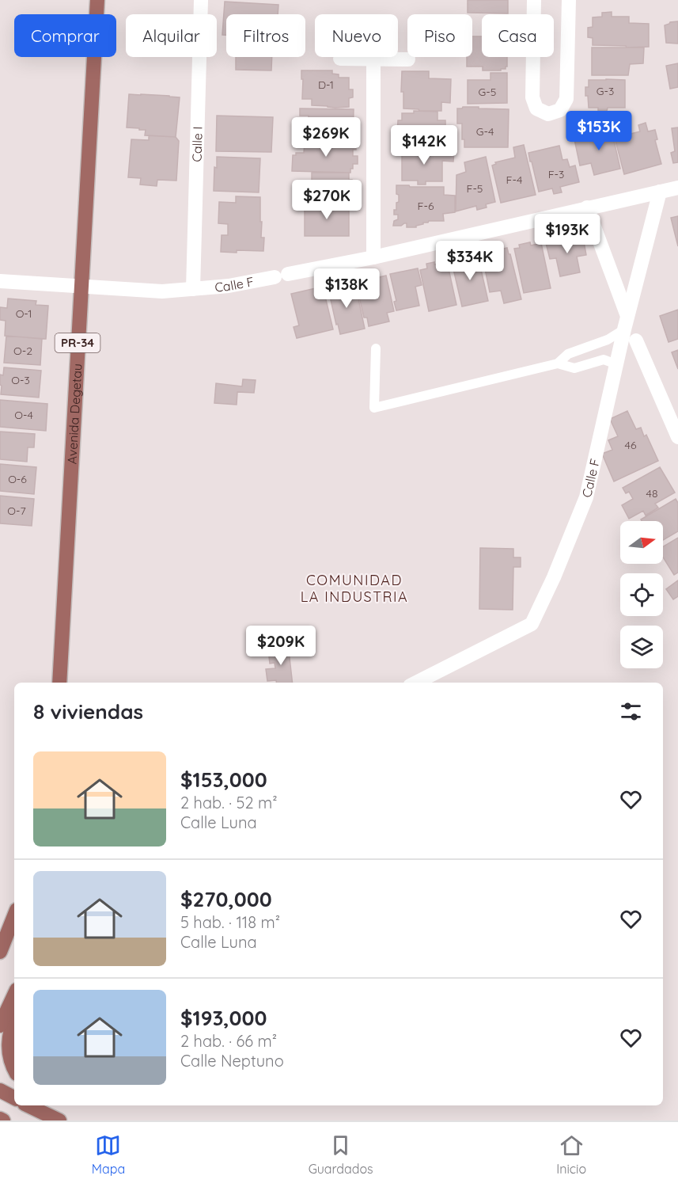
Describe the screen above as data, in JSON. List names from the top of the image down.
{
  "streets": {
    "main road": ["PR-34", "Avenida Degetau"],
    "street": ["Calle I", "Calle F"]
  },
  "crossings": [
    ["Calle I", "Calle F"],
    ["Calle F", "Avenida Degetau"]
  ],
  "districts": ["COMUNIDAD LA INDUSTRIA"],
  "house_numbers": [
    "D-1",
    "G-3",
    "G-5",
    "G-4",
    "F-3",
    "F-4",
    "F-5",
    "F-6",
    "O-1",
    "O-2",
    "O-3",
    "O-4",
    "46",
    "O-6",
    "48",
    "O-7"
  ],
  "north": "right",
  "page": {
    "chip": [
      "Comprar",
      "Alquilar",
      "Filtros",
      "Nuevo",
      "Piso",
      "Casa"
    ],
    "price": [
      "$153K",
      "$269K",
      "$142K",
      "$270K",
      "$193K",
      "$334K",
      "$138K",
      "$209K"
    ],
    "heading": "8 viviendas",
    "list": [
      {
        "name": "$153,000",
        "note": "2 hab. · 52 m² · Calle Luna"
      },
      {
        "name": "$270,000",
        "note": "5 hab. · 118 m² · Calle Luna"
      },
      {
        "name": "$193,000",
        "note": "2 hab. · 66 m² · Calle Neptuno"
      }
    ],
    "tabs": ["Mapa", "Guardados", "Inicio"]
  }
}
